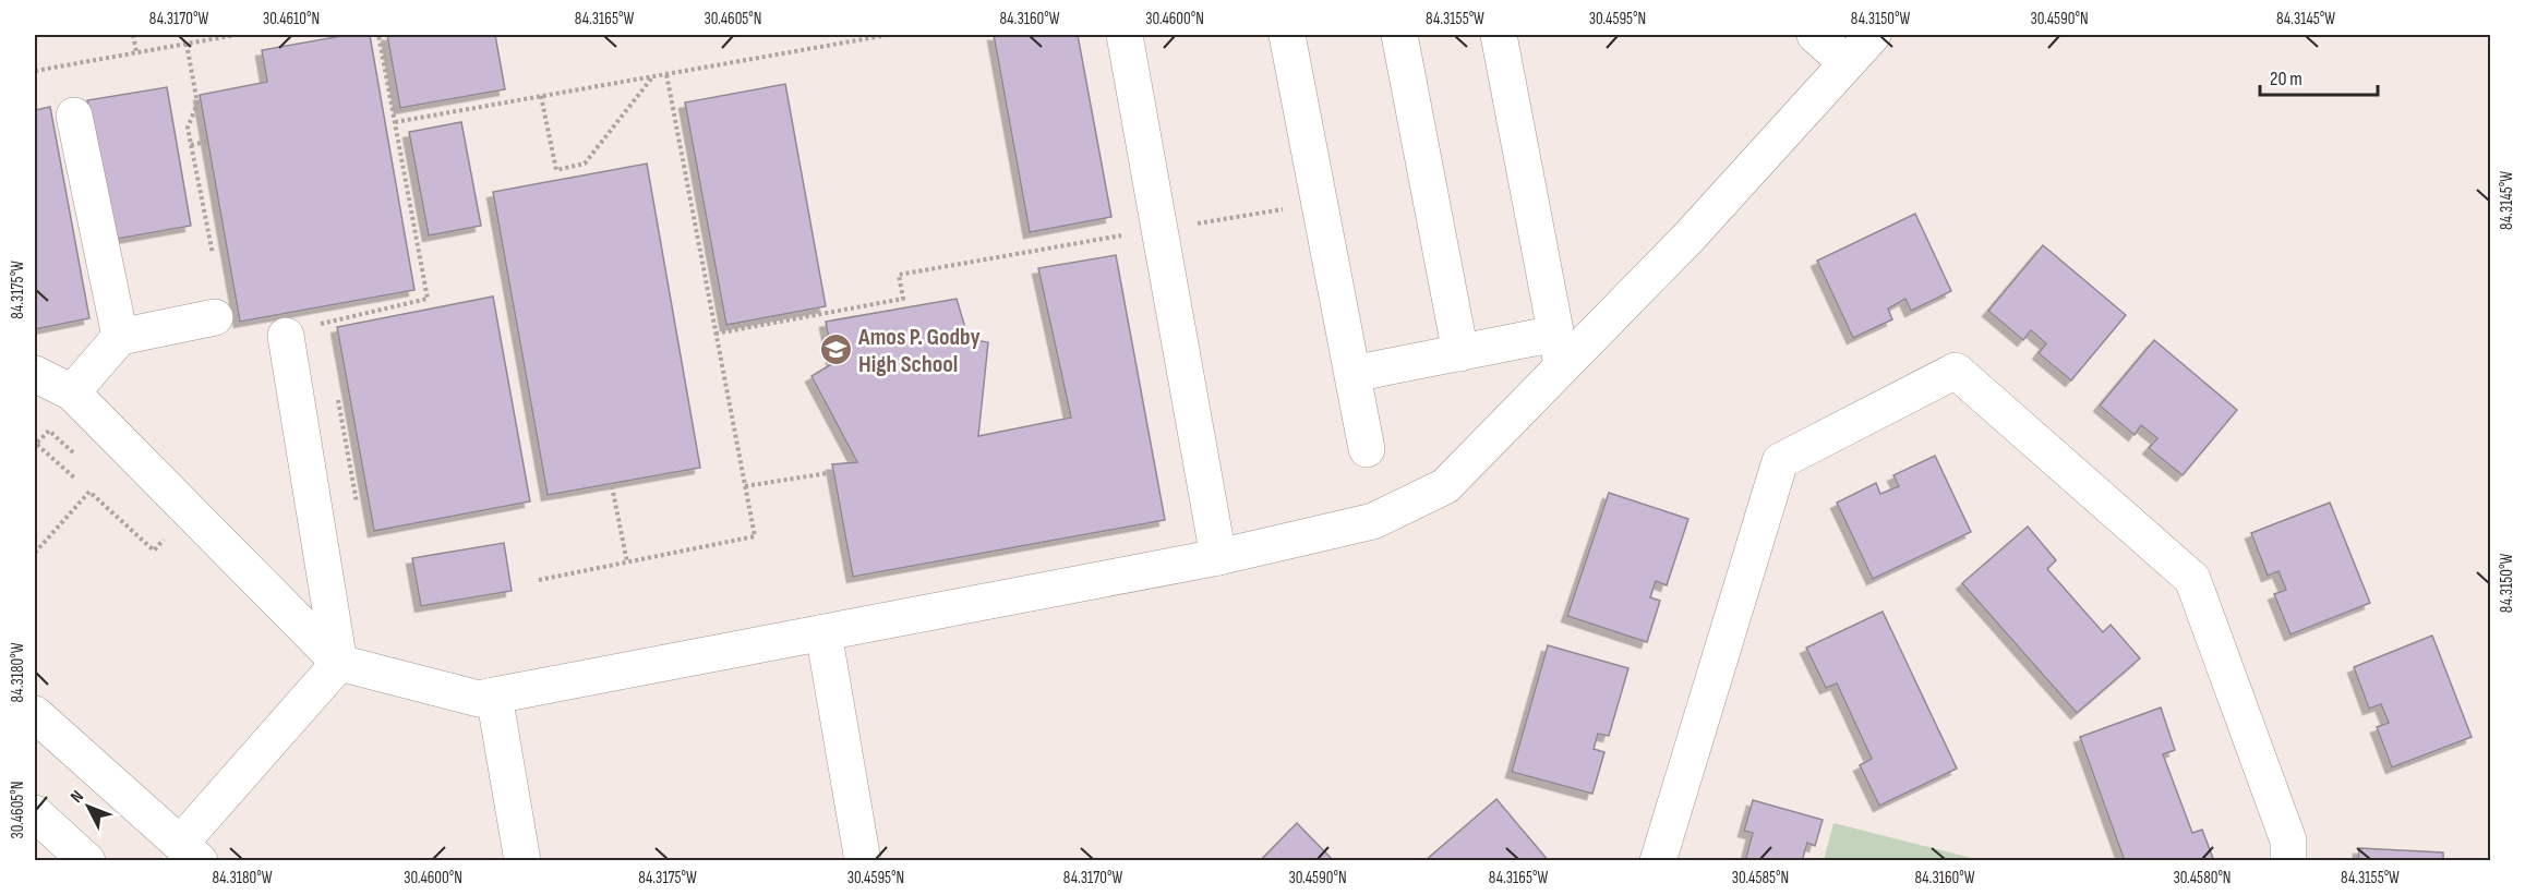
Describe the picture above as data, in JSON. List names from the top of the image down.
{
  "places": {
    "school or university": ["Amos P. Godby High School"]
  },
  "scale_bar": "20 m",
  "north": "top left",
  "coordinates": [
    "84.3170°W",
    "30.4610°N",
    "84.3165°W",
    "30.4605°N",
    "84.3160°W",
    "30.4600°N",
    "84.3155°W",
    "30.4595°N",
    "84.3150°W",
    "30.4590°N",
    "84.3145°W",
    "84.3175°W",
    "84.3180°W",
    "30.4585°N",
    "30.4580°N"
  ]
}
